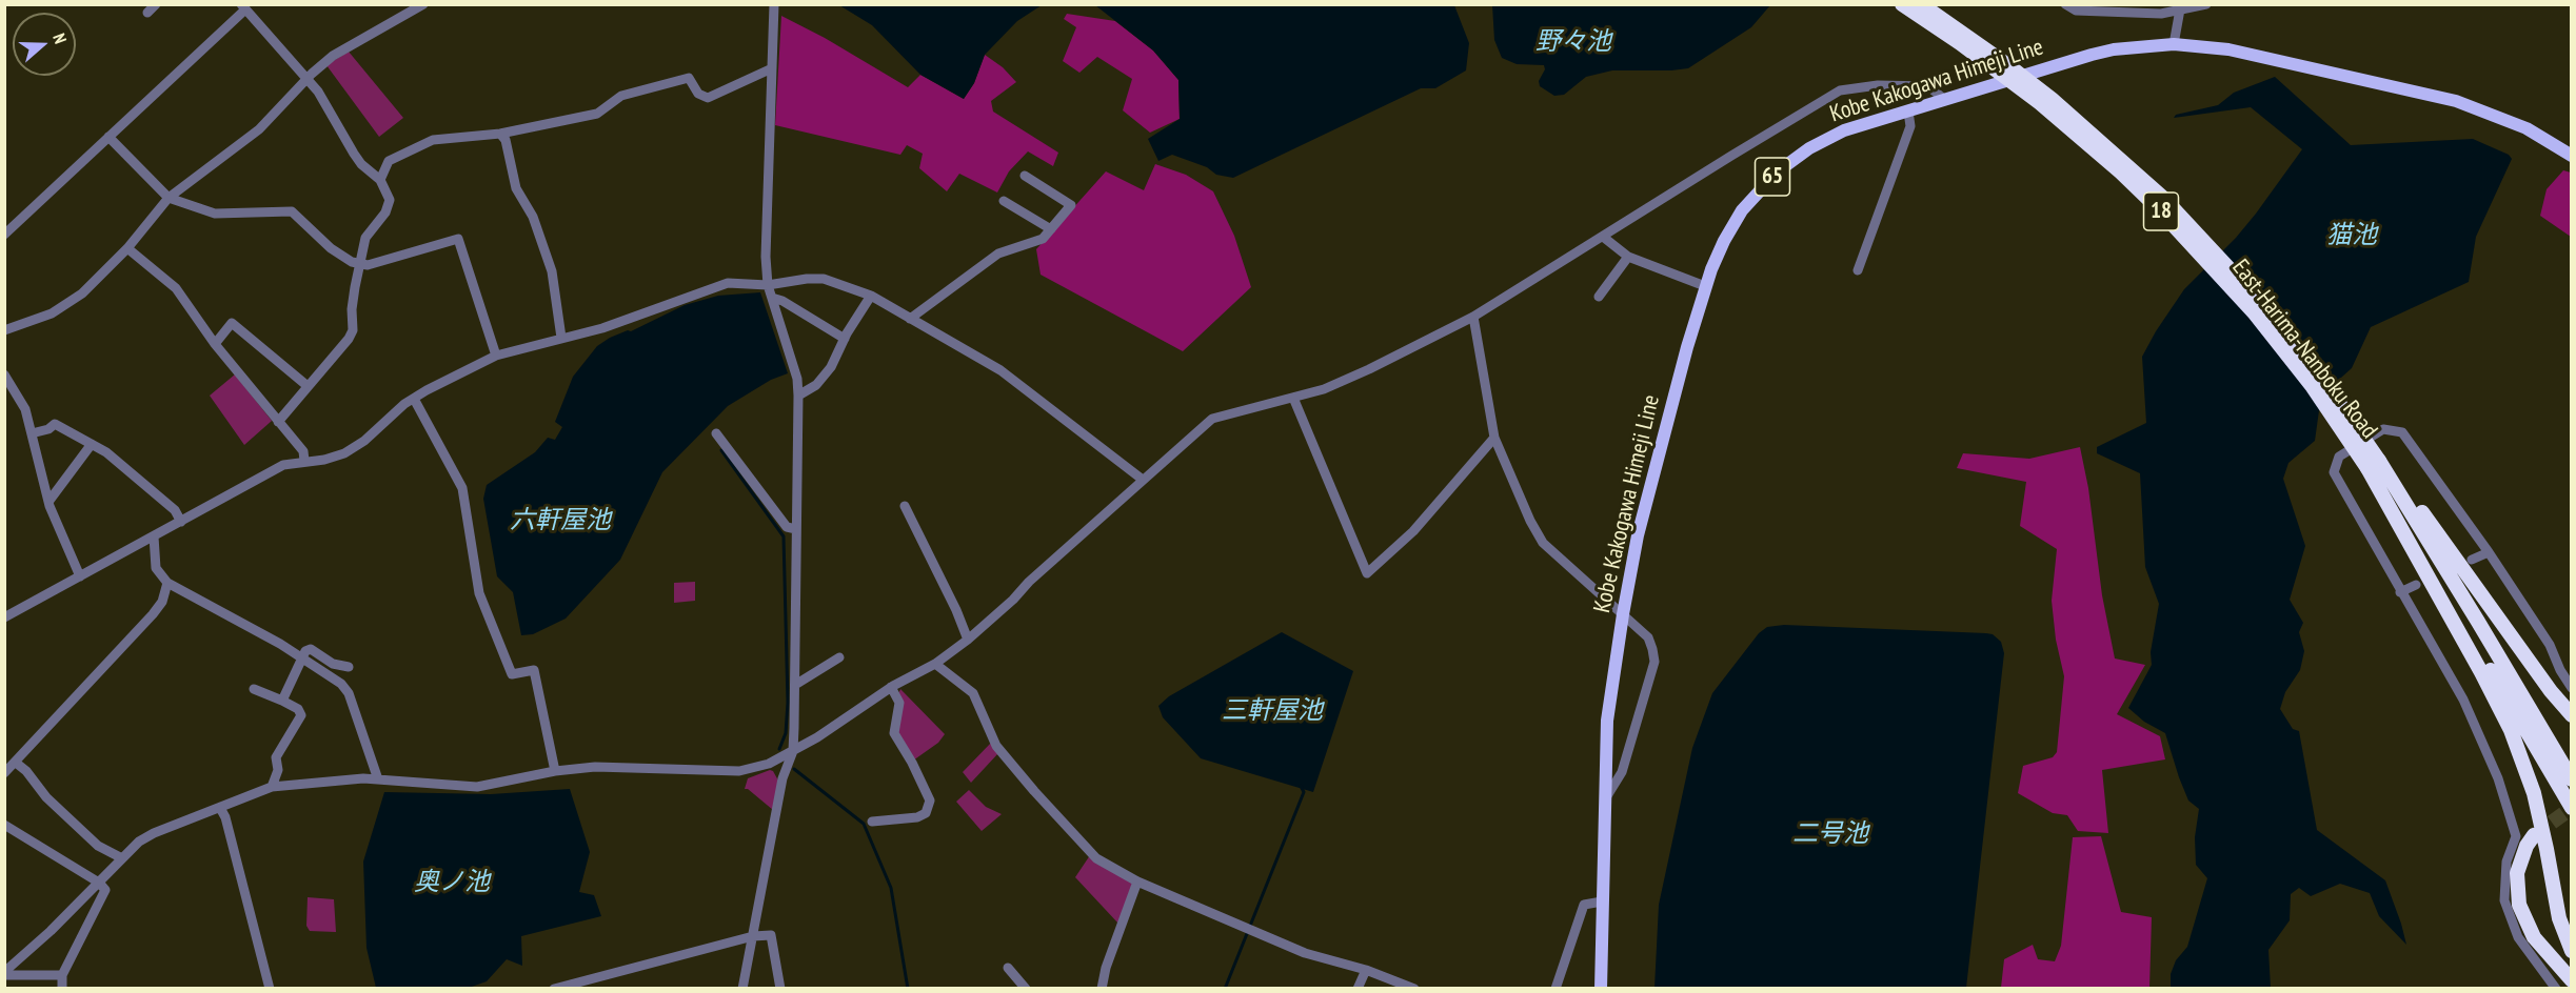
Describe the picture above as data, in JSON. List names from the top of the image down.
{
  "streets": {
    "highway": ["18", "East-Harima-Nanboku Road"],
    "main road": ["Kobe Kakogawa Himeji Line", "65"]
  },
  "water": [
    "野々池",
    "猫池",
    "六軒屋池",
    "三軒屋池",
    "二号池",
    "奥ノ池"
  ],
  "north": "right"
}
